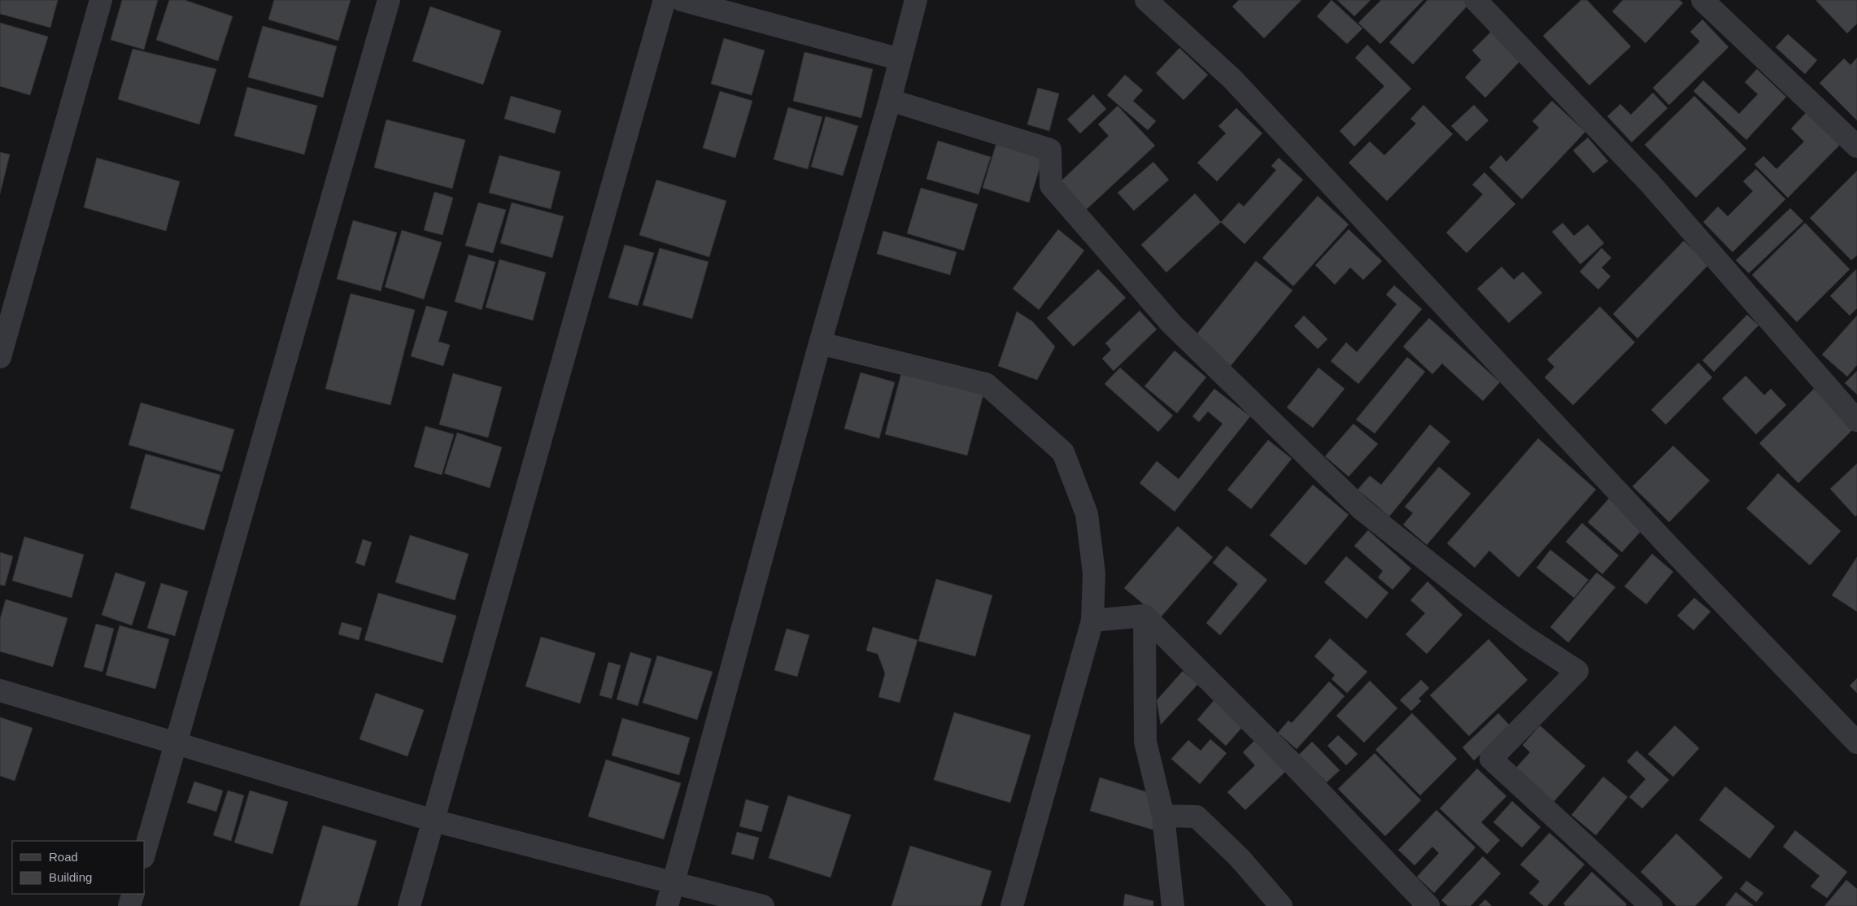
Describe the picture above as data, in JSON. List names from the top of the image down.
{
  "legend": ["Road", "Building"]
}
